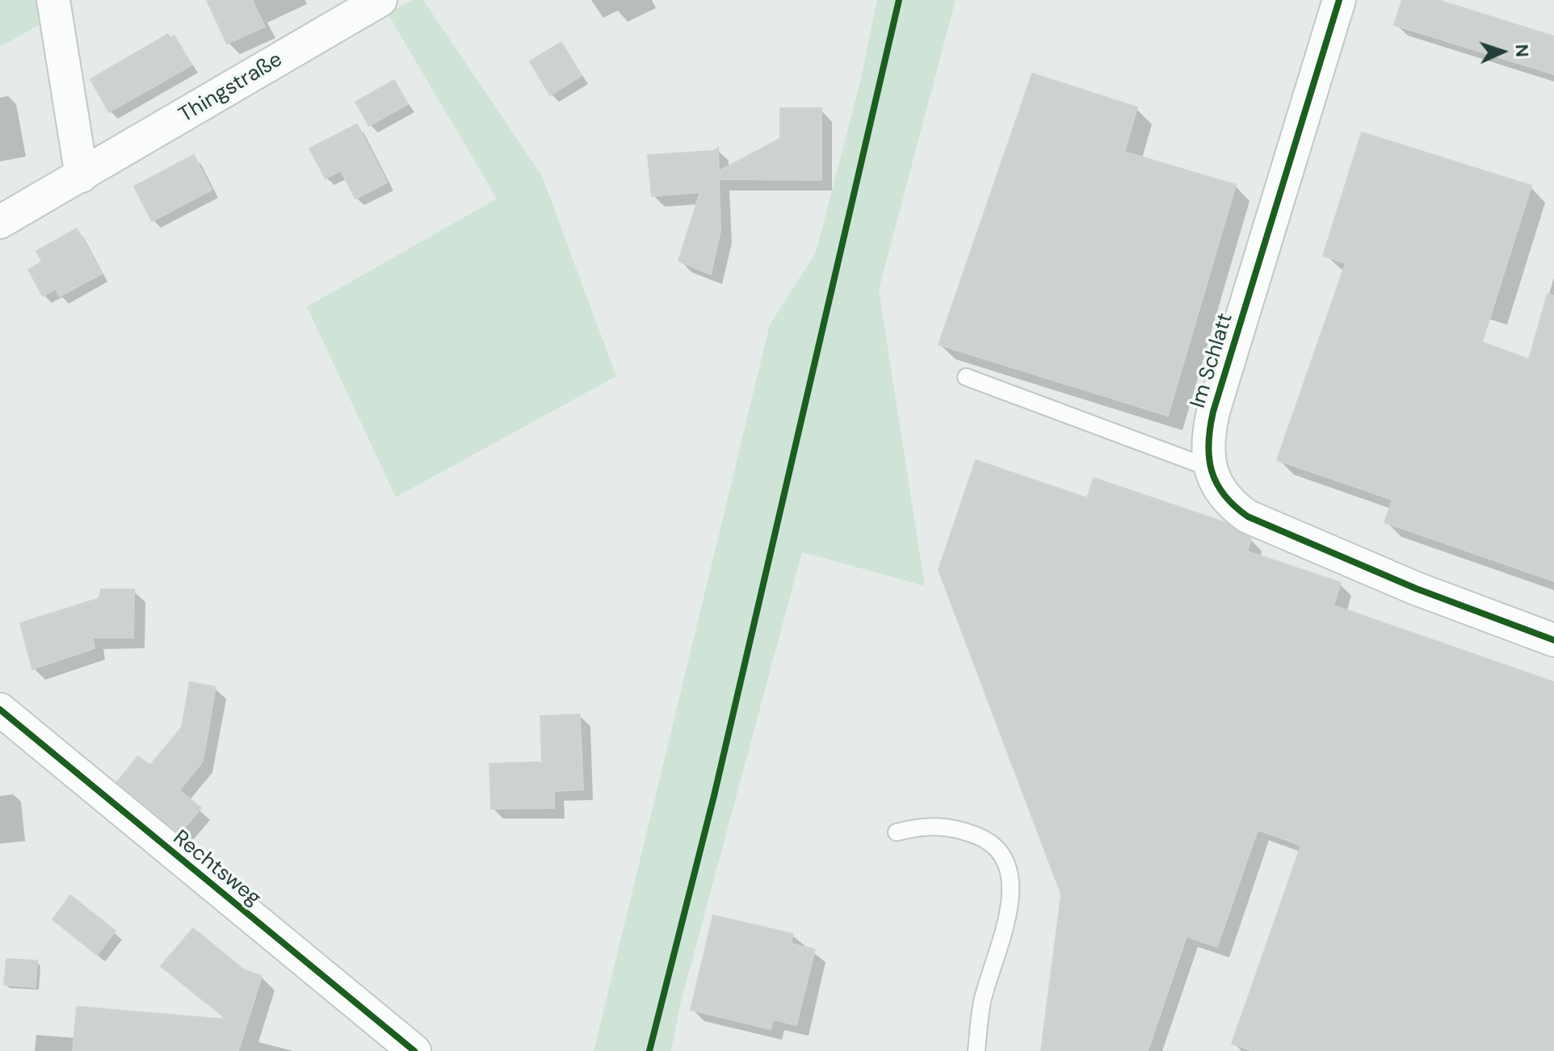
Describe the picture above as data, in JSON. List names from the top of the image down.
{
  "streets": {
    "street": ["Thingstraße", "Im Schlatt", "Rechtsweg"]
  },
  "north": "right"
}
